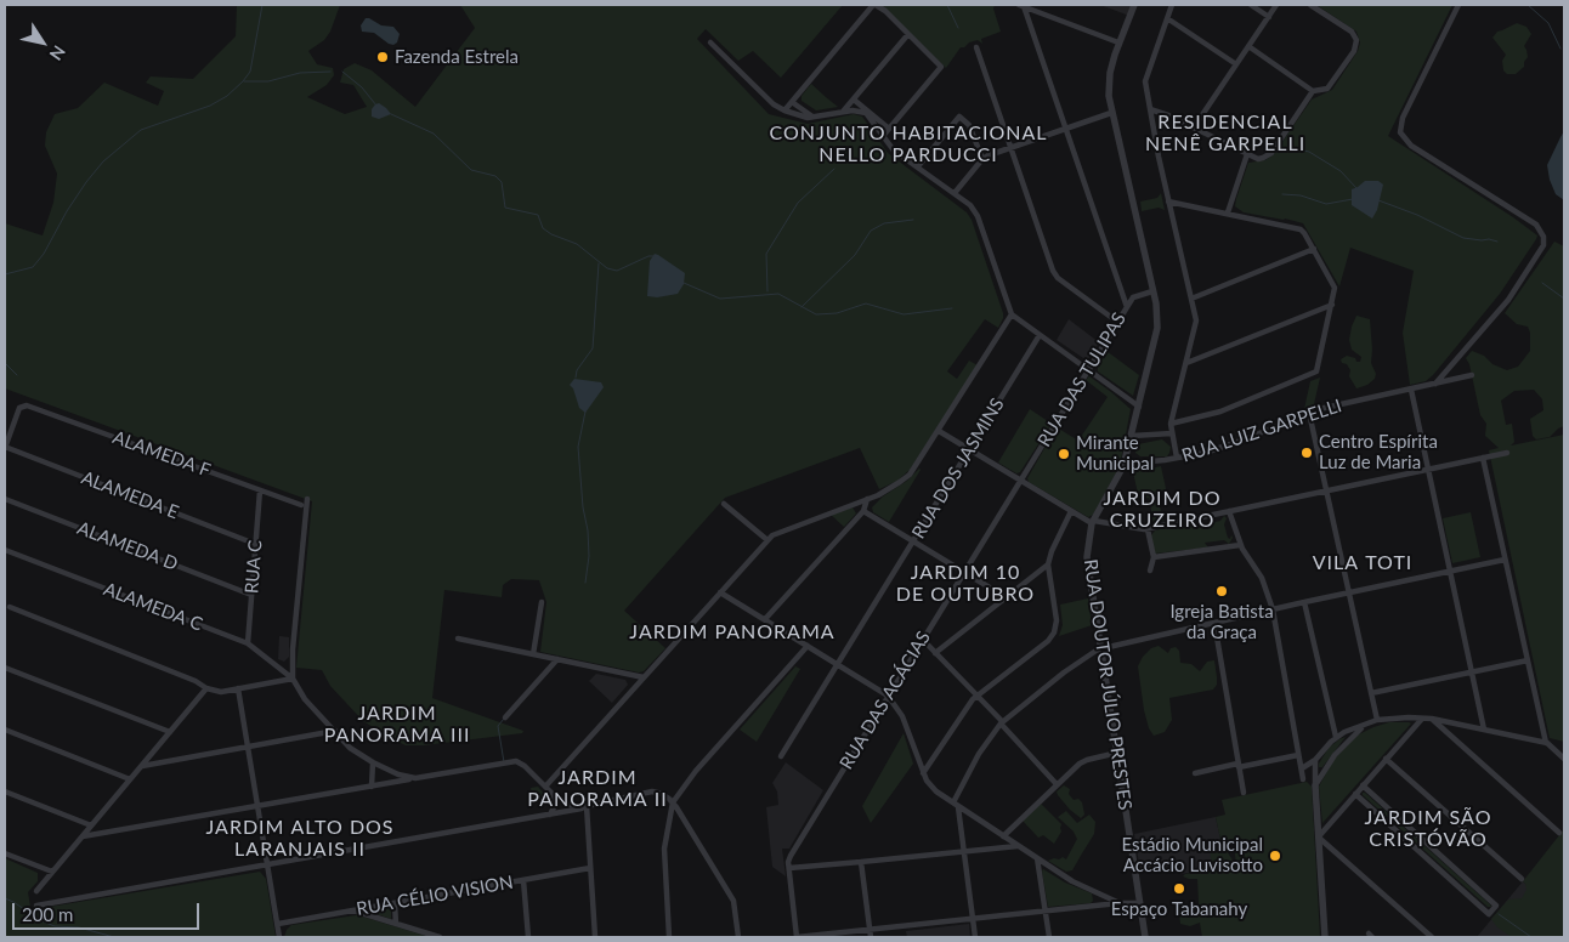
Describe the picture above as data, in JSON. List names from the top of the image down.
{
  "streets": {
    "street": [
      "RUA DAS TULIPAS",
      "RUA LUIZ GARPELLI",
      "ALAMEDA F",
      "RUA DOS JASMINS",
      "ALAMEDA E",
      "ALAMEDA D",
      "RUA C",
      "ALAMEDA C",
      "RUA DOUTOR JÚLIO PRESTES",
      "RUA DAS ACÁCIAS",
      "RUA CÉLIO VISION"
    ]
  },
  "crossings": [
    ["RUA DAS TULIPAS", "RUA DOUTOR JÚLIO PRESTES"],
    ["RUA DAS TULIPAS", "RUA DAS ACÁCIAS"],
    ["RUA LUIZ GARPELLI", "RUA DOUTOR JÚLIO PRESTES"],
    ["ALAMEDA F", "ALAMEDA E"],
    ["ALAMEDA F", "RUA C"],
    ["ALAMEDA E", "RUA C"],
    ["ALAMEDA D", "RUA C"],
    ["RUA C", "ALAMEDA C"]
  ],
  "districts": [
    "RESIDENCIAL NENÊ GARPELLI",
    "CONJUNTO HABITACIONAL NELLO PARDUCCI",
    "JARDIM DO CRUZEIRO",
    "VILA TOTI",
    "JARDIM 10 DE OUTUBRO",
    "JARDIM PANORAMA",
    "JARDIM PANORAMA III",
    "JARDIM PANORAMA II",
    "JARDIM SÃO CRISTÓVÃO",
    "JARDIM ALTO DOS LARANJAIS II"
  ],
  "places": [
    "Fazenda Estrela",
    "Centro Espírita Luz de Maria",
    "Mirante Municipal",
    "Igreja Batista da Graça",
    "Estádio Municipal Accácio Luvisotto",
    "Espaço Tabanahy"
  ],
  "scale_bar": "200 m",
  "north": "bottom right"
}
